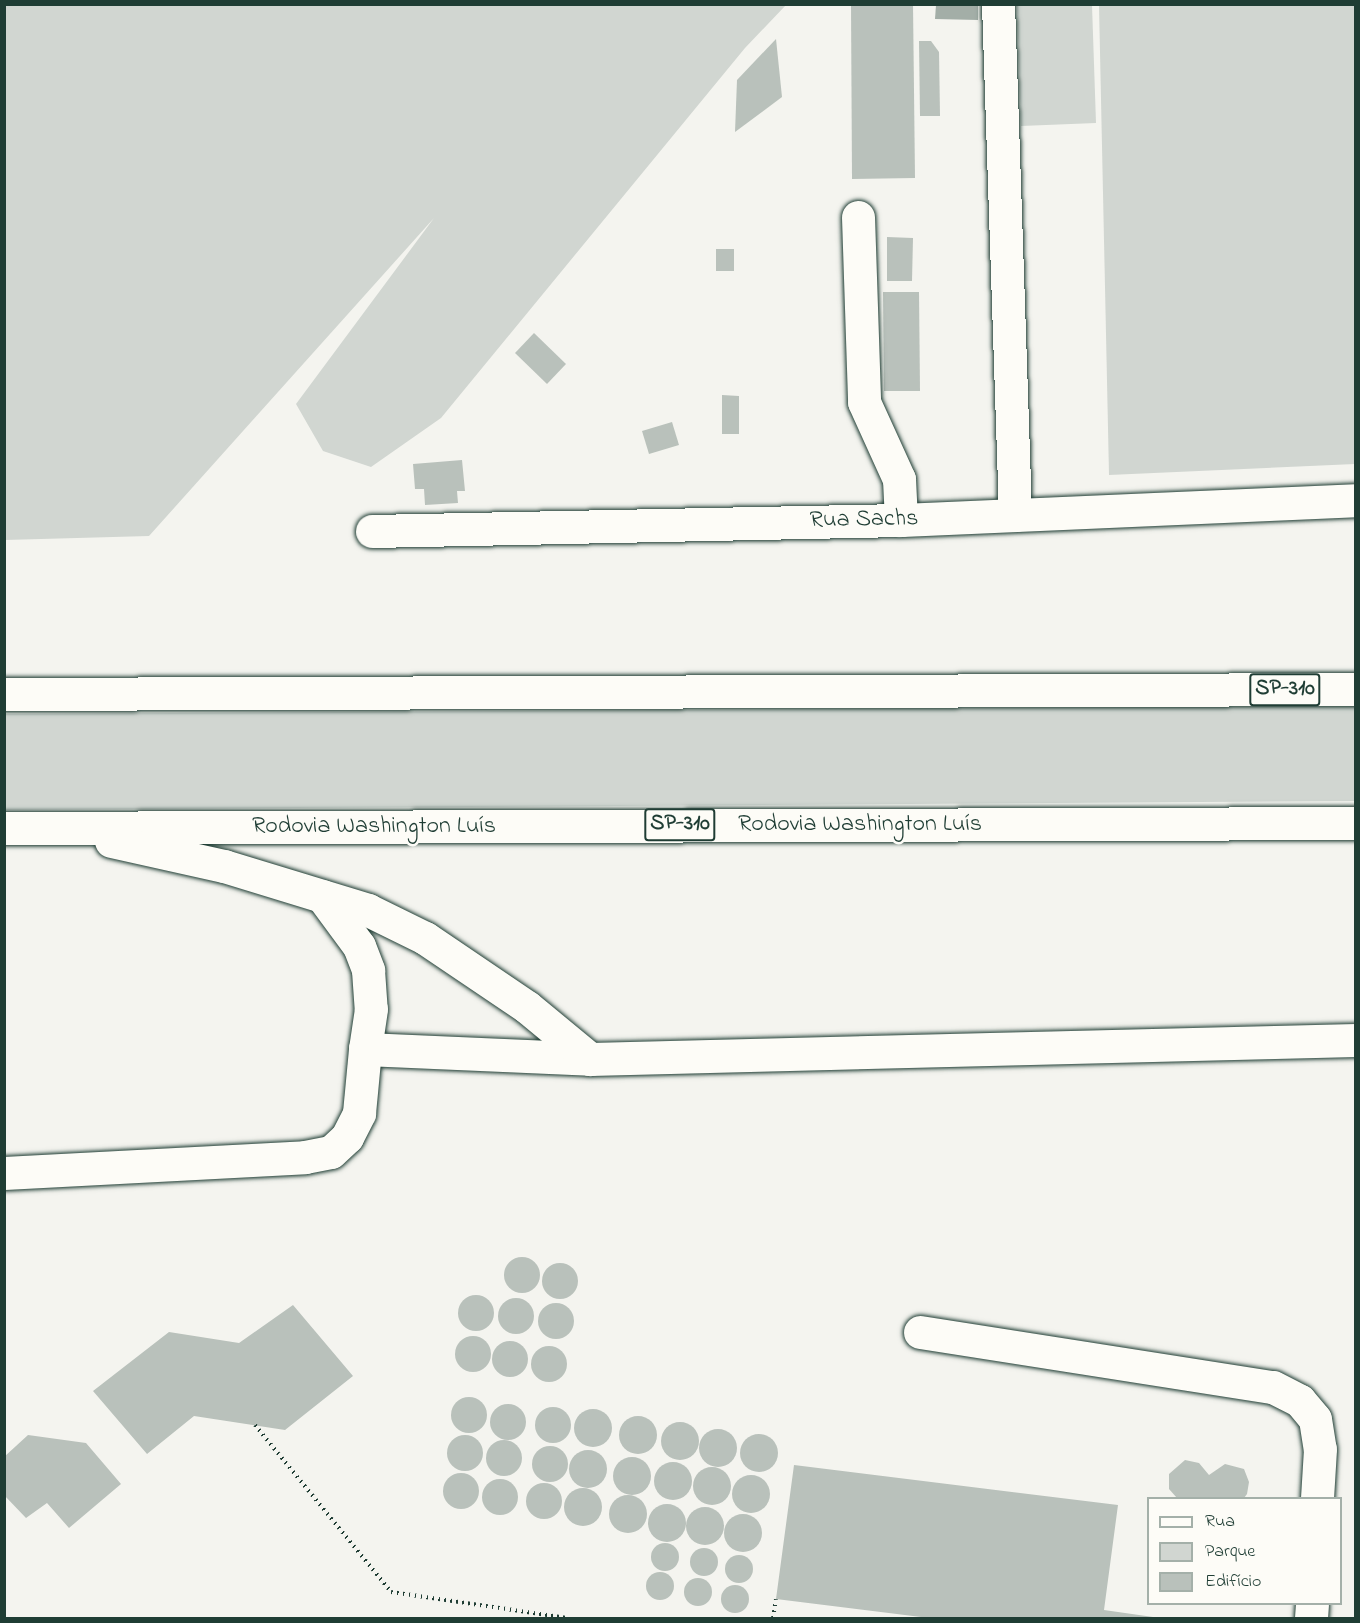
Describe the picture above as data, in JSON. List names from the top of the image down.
{
  "streets": {
    "main road": ["Rua Sachs", "SP-310", "Rodovia Washington Luís"]
  },
  "legend": ["Rua", "Parque", "Edifício"]
}
